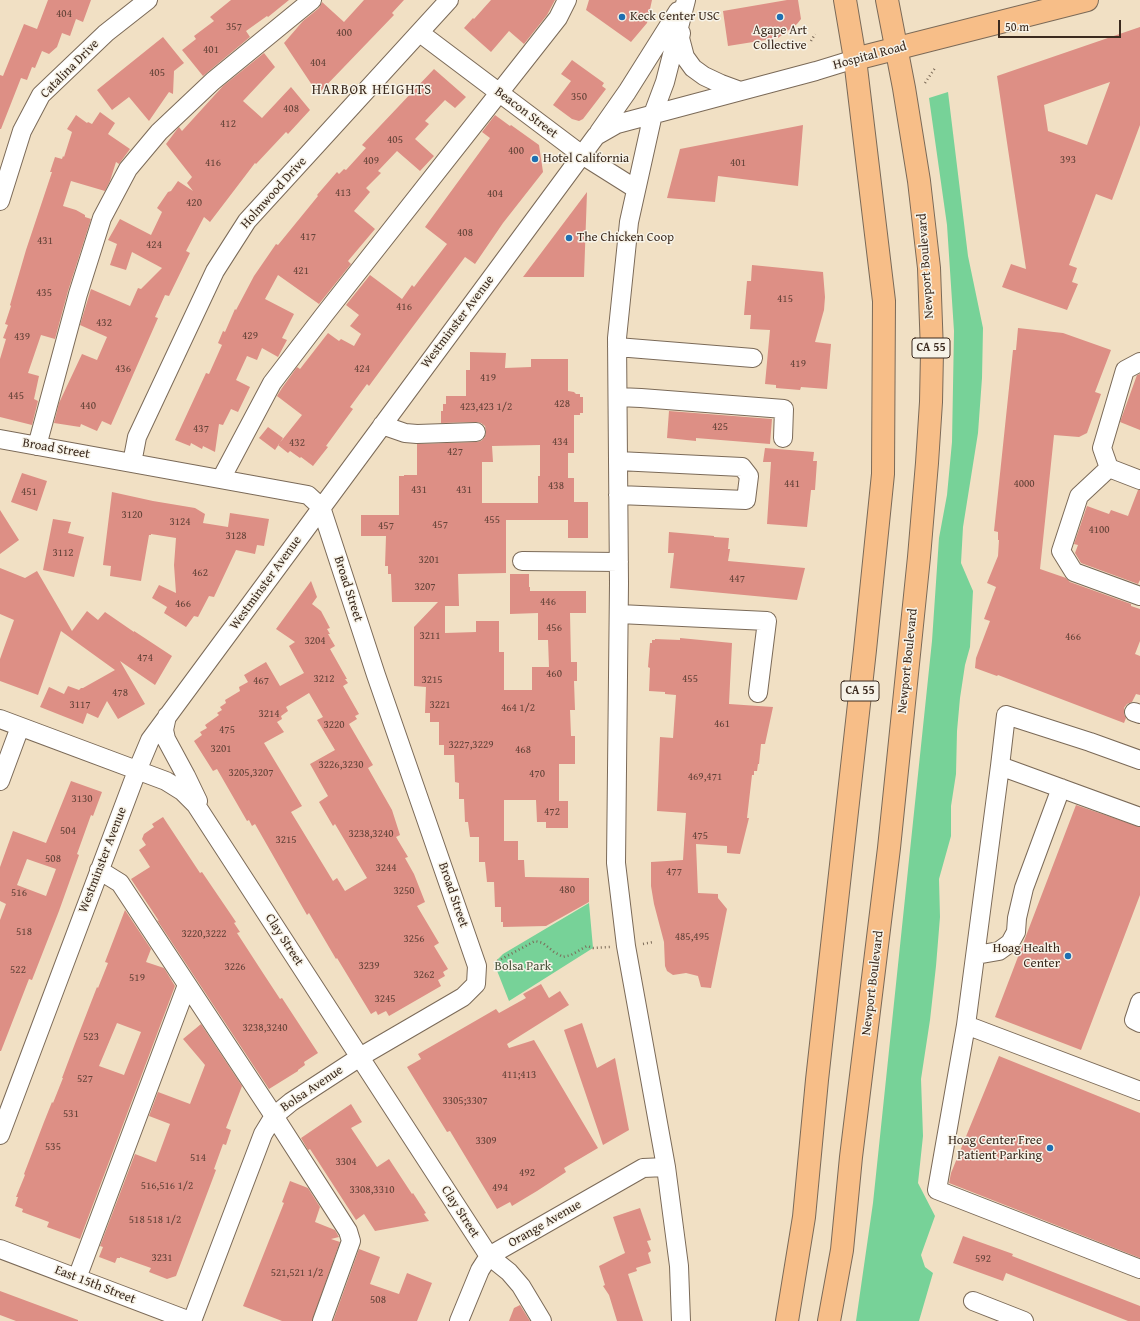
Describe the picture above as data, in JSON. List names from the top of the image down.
{
  "streets": {
    "main road": ["Hospital Road", "Newport Boulevard", "CA 55"],
    "street": [
      "Catalina Drive",
      "Beacon Street",
      "Holmwood Drive",
      "Westminster Avenue",
      "Broad Street",
      "Clay Street",
      "Bolsa Avenue",
      "Orange Avenue",
      "East 15th Street"
    ]
  },
  "crossings": [
    ["Hospital Road", "Newport Boulevard"],
    ["Hospital Road", "Westminster Avenue"],
    ["Hospital Road", "CA 55"],
    ["Beacon Street", "Holmwood Drive"],
    ["Beacon Street", "Westminster Avenue"],
    ["Holmwood Drive", "Broad Street"],
    ["Westminster Avenue", "Broad Street"],
    ["Westminster Avenue", "Clay Street"],
    ["Broad Street", "Bolsa Avenue"],
    ["Clay Street", "Bolsa Avenue"],
    ["Clay Street", "Orange Avenue"],
    ["Bolsa Avenue", "East 15th Street"]
  ],
  "districts": ["HARBOR HEIGHTS"],
  "parks": ["Bolsa Park"],
  "places": [
    "Keck Center USC",
    "Agape Art Collective",
    "Hotel California",
    "The Chicken Coop",
    "Hoag Health Center",
    "Hoag Center Free Patient Parking"
  ],
  "house_numbers": [
    "404",
    "357",
    "400",
    "401",
    "404",
    "405",
    "350",
    "408",
    "412",
    "405",
    "400",
    "393",
    "409",
    "416",
    "401",
    "413",
    "404",
    "420",
    "408",
    "417",
    "431",
    "424",
    "421",
    "435",
    "415",
    "416",
    "432",
    "429",
    "439",
    "419",
    "436",
    "424",
    "419",
    "445",
    "428",
    "440",
    "423,423 1/2",
    "425",
    "437",
    "434",
    "432",
    "427",
    "441",
    "4000",
    "438",
    "431",
    "431",
    "451",
    "3120",
    "455",
    "3124",
    "457",
    "457",
    "4100",
    "3128",
    "3112",
    "3201",
    "462",
    "447",
    "3207",
    "446",
    "466",
    "456",
    "3211",
    "466",
    "3204",
    "474",
    "460",
    "3212",
    "455",
    "3215",
    "467",
    "478",
    "3117",
    "3221",
    "464 1/2",
    "3214",
    "461",
    "3220",
    "475",
    "3227,3229",
    "3201",
    "468",
    "3226,3230",
    "3205,3207",
    "470",
    "469,471",
    "3130",
    "472",
    "504",
    "3238,3240",
    "475",
    "3215",
    "508",
    "3244",
    "477",
    "480",
    "3250",
    "516",
    "518",
    "3220,3222",
    "485,495",
    "3256",
    "3239",
    "3226",
    "522",
    "3262",
    "519",
    "3245",
    "3238,3240",
    "523",
    "411;413",
    "527",
    "3305;3307",
    "531",
    "3309",
    "535",
    "514",
    "3304",
    "492",
    "516,516 1/2",
    "494",
    "3308,3310",
    "518 518 1/2",
    "3231",
    "592",
    "521,521 1/2",
    "508"
  ],
  "scale_bar": "50 m"
}
